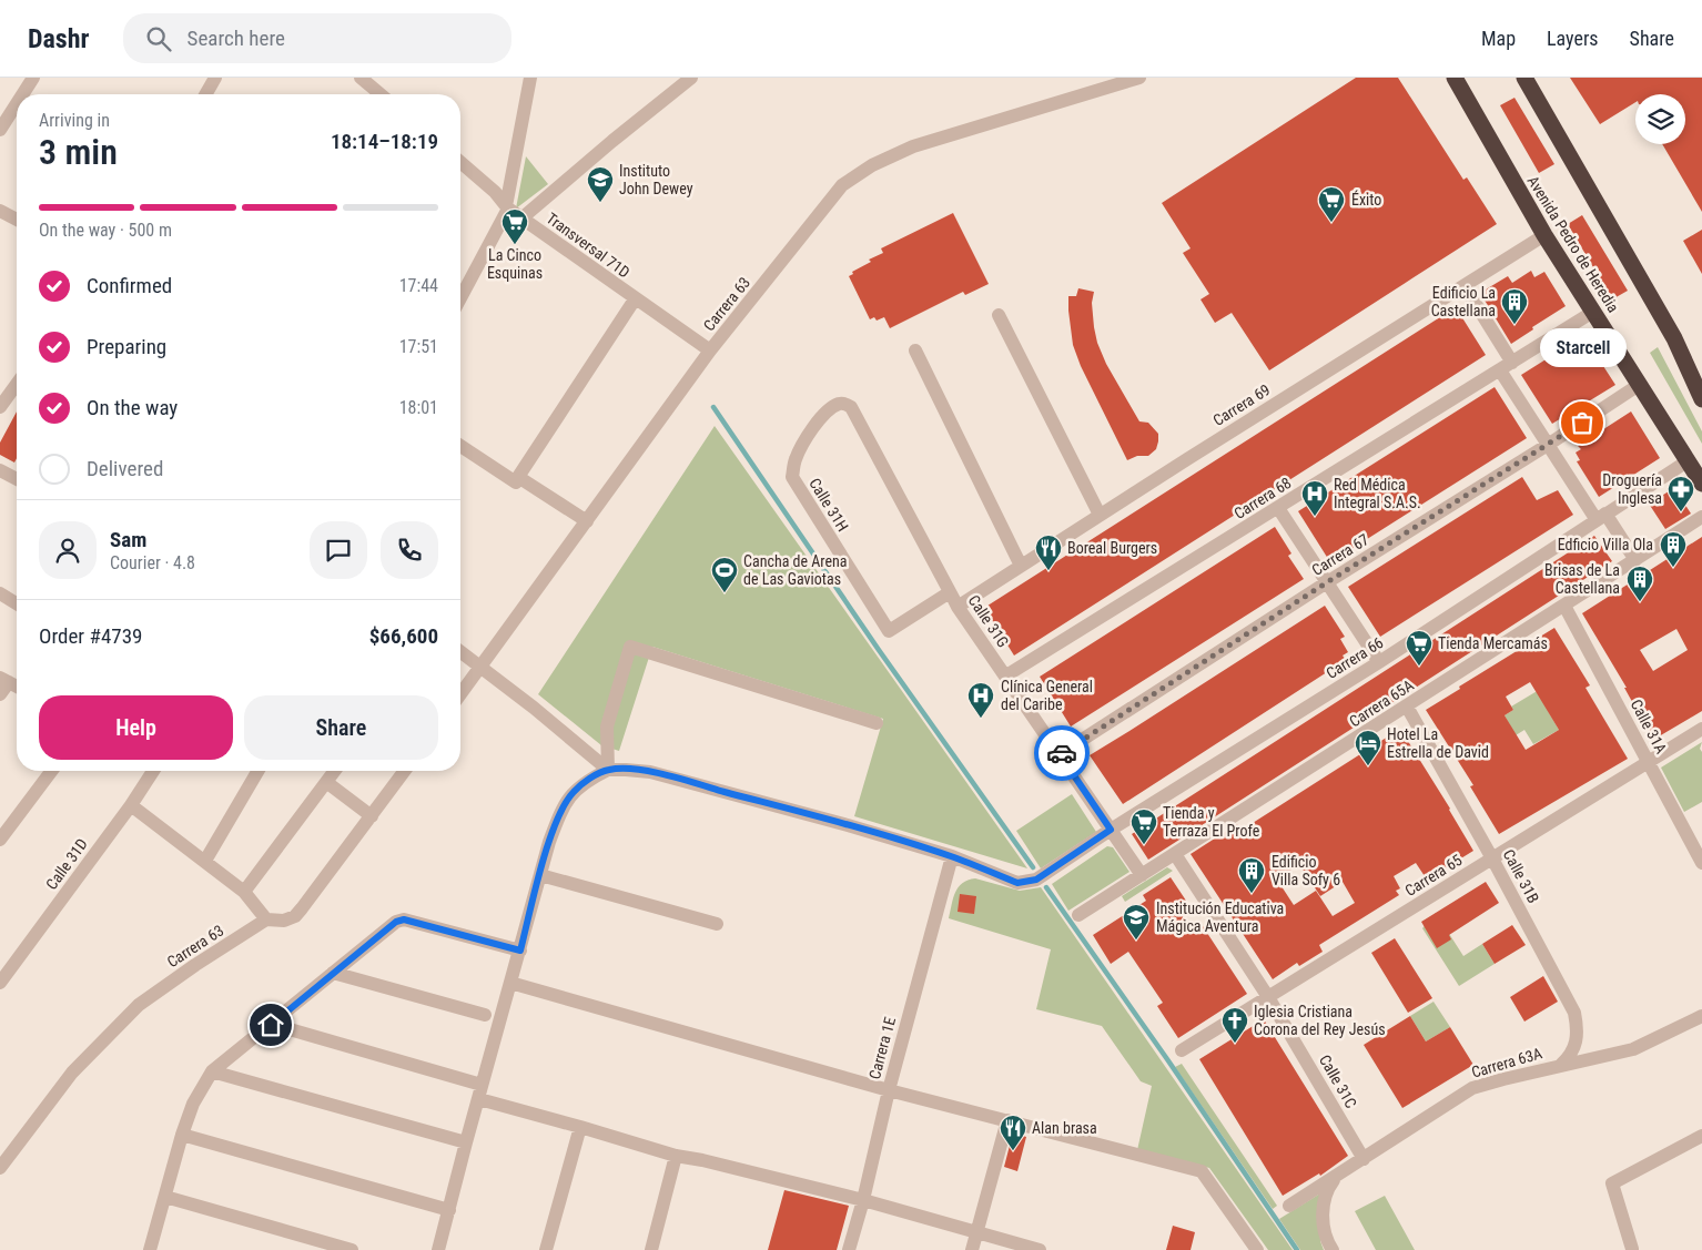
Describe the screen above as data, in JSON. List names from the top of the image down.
{
  "streets": {
    "highway": ["Avenida Pedro de Heredia"],
    "street": [
      "Transversal 71D",
      "Carrera 63",
      "Carrera 69",
      "Carrera 68",
      "Calle 31H",
      "Carrera 67",
      "Calle 31G",
      "Carrera 66",
      "Carrera 65A",
      "Calle 31A",
      "Calle 31D",
      "Carrera 65",
      "Calle 31B",
      "Carrera 1E",
      "Carrera 63A",
      "Calle 31C"
    ]
  },
  "crossings": [
    ["Avenida Pedro de Heredia", "Carrera 69"],
    ["Avenida Pedro de Heredia", "Carrera 68"],
    ["Avenida Pedro de Heredia", "Carrera 67"],
    ["Avenida Pedro de Heredia", "Carrera 66"],
    ["Transversal 71D", "Carrera 63"],
    ["Carrera 69", "Calle 31G"],
    ["Carrera 68", "Calle 31G"],
    ["Calle 31H", "Calle 31G"],
    ["Carrera 67", "Calle 31G"],
    ["Calle 31G", "Carrera 66"],
    ["Calle 31G", "Carrera 65A"],
    ["Carrera 66", "Carrera 1E"],
    ["Carrera 65A", "Calle 31A"],
    ["Carrera 65A", "Calle 31B"],
    ["Carrera 65A", "Calle 31C"],
    ["Calle 31A", "Carrera 65"],
    ["Carrera 65", "Calle 31B"],
    ["Carrera 65", "Calle 31C"],
    ["Calle 31B", "Carrera 63A"],
    ["Carrera 63A", "Calle 31C"]
  ],
  "places": {
    "school or university": ["Instituto John Dewey", "Institución Educativa Mágica Aventura"],
    "supermarket": [
      "Éxito",
      "La Cinco Esquinas",
      "Tienda Mercamás",
      "Tienda y Terraza El Profe"
    ],
    "building": [
      "Edificio La Castellana",
      "Edficio Villa Ola",
      "Brisas de La Castellana",
      "Edificio Villa Sofy 6"
    ],
    "other": ["Starcell"],
    "pharmacy": ["Droguería Inglesa"],
    "hospital": ["Red Médica Integral S.A.S.", "Clínica General del Caribe"],
    "restaurant": ["Boreal Burgers", "Alan brasa"],
    "sports": ["Cancha de Arena de Las Gaviotas"],
    "hotel": ["Hotel La Estrella de David"],
    "church": ["Iglesia Cristiana Corona del Rey Jesús"]
  },
  "page": {
    "header": "Dashr",
    "search": "Search here",
    "nav": ["Map", "Layers", "Share"],
    "heading": ["3 min", "Arriving in", "18:14–18:19"],
    "panel": [
      "Sam",
      "Courier · 4.8",
      "Order #4739",
      "$66,600"
    ],
    "bar": "On the way · 500 m",
    "list": [
      ["Confirmed", "17:44"],
      ["Preparing", "17:51"],
      ["On the way", "18:01"],
      "Delivered"
    ],
    "bubble": "Starcell",
    "buttons": ["Help", "Share"]
  }
}
